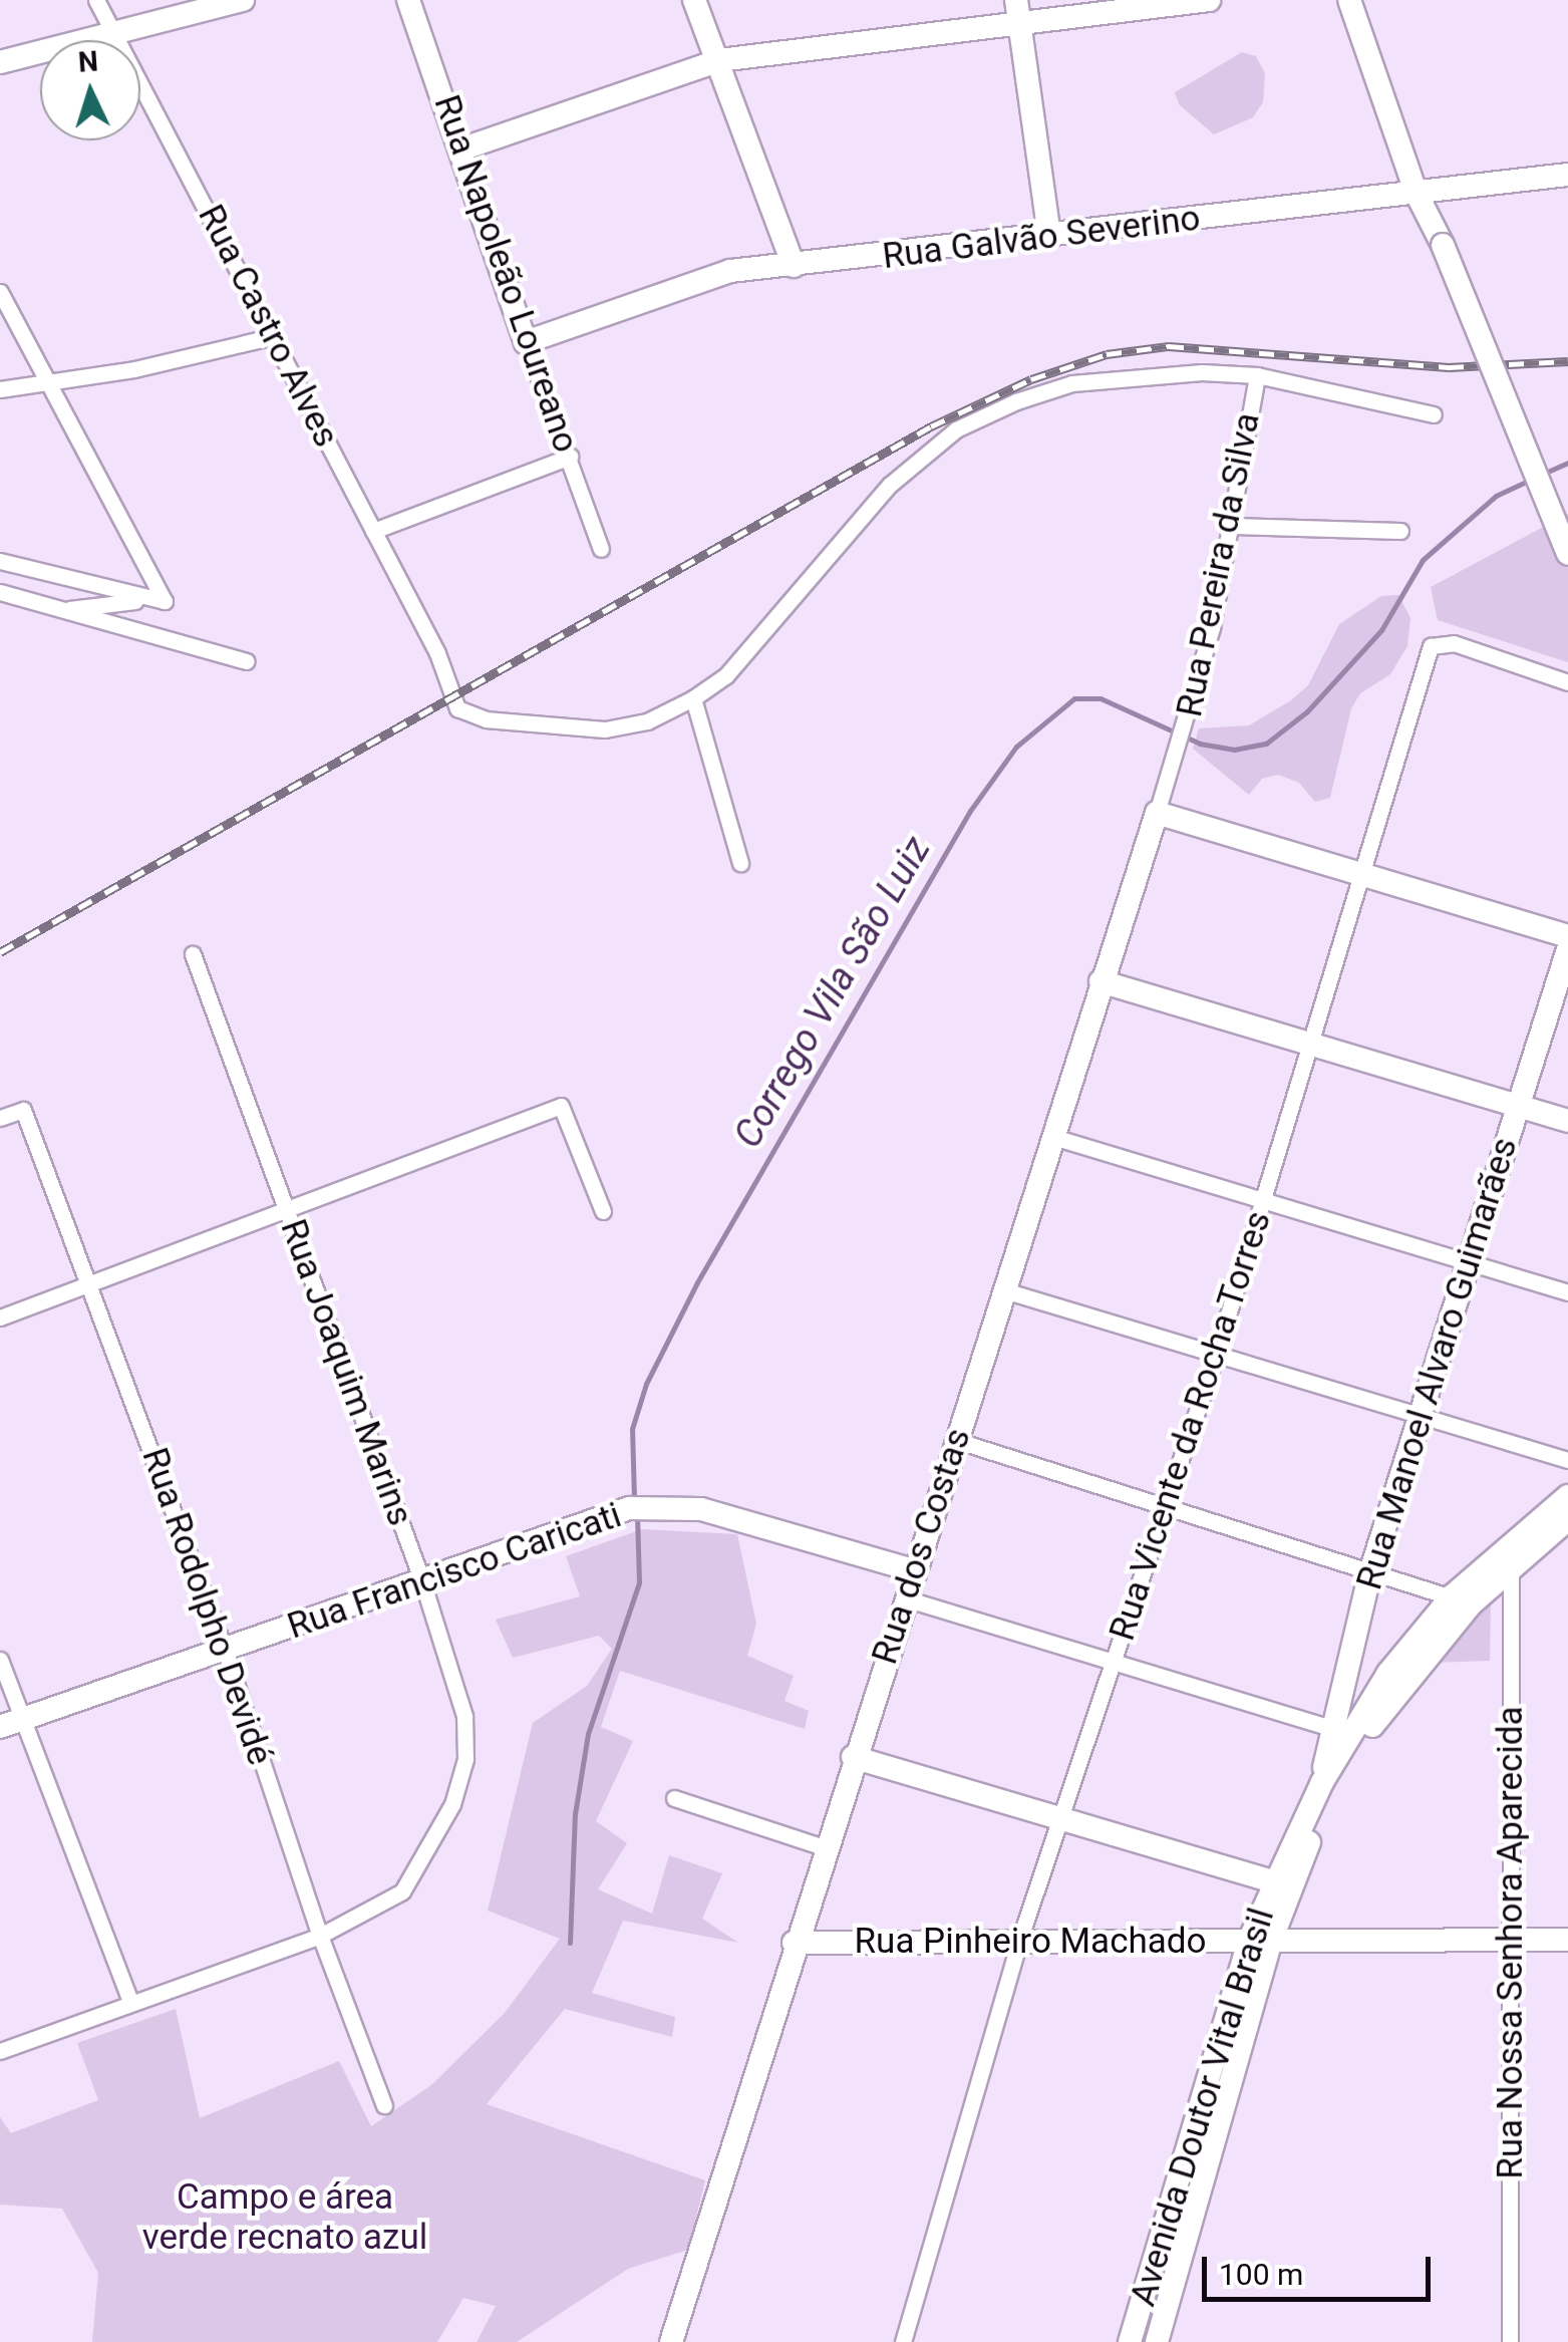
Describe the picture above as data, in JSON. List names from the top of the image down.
{
  "streets": {
    "street": [
      "Rua Galvão Severino",
      "Rua Napoleão Loureano",
      "Rua Castro Alves",
      "Rua Pereira da Silva",
      "Rua Manoel Alvaro Guimarães",
      "Rua Joaquim Marins",
      "Rua Vicente da Rocha Torres",
      "Rua dos Costas",
      "Rua Francisco Caricati",
      "Rua Rodolpho Devidé",
      "Rua Pinheiro Machado",
      "Rua Nossa Senhora Aparecida",
      "Avenida Doutor Vital Brasil"
    ]
  },
  "crossings": [
    ["Rua Galvão Severino", "Rua Napoleão Loureano"],
    ["Rua Castro Alves", "Rua Pereira da Silva"],
    ["Rua Pereira da Silva", "Rua dos Costas"],
    ["Rua Manoel Alvaro Guimarães", "Avenida Doutor Vital Brasil"],
    ["Rua Joaquim Marins", "Rua Francisco Caricati"],
    ["Rua Joaquim Marins", "Rua Rodolpho Devidé"],
    ["Rua Vicente da Rocha Torres", "Rua Pinheiro Machado"],
    ["Rua dos Costas", "Rua Francisco Caricati"],
    ["Rua dos Costas", "Rua Pinheiro Machado"],
    ["Rua Francisco Caricati", "Rua Rodolpho Devidé"],
    ["Rua Pinheiro Machado", "Rua Nossa Senhora Aparecida"],
    ["Rua Pinheiro Machado", "Avenida Doutor Vital Brasil"],
    ["Rua Nossa Senhora Aparecida", "Avenida Doutor Vital Brasil"]
  ],
  "water": ["Corrego Vila São Luiz"],
  "parks": ["Campo e área verde recnato azul"],
  "scale_bar": "100 m",
  "north": "top"
}
